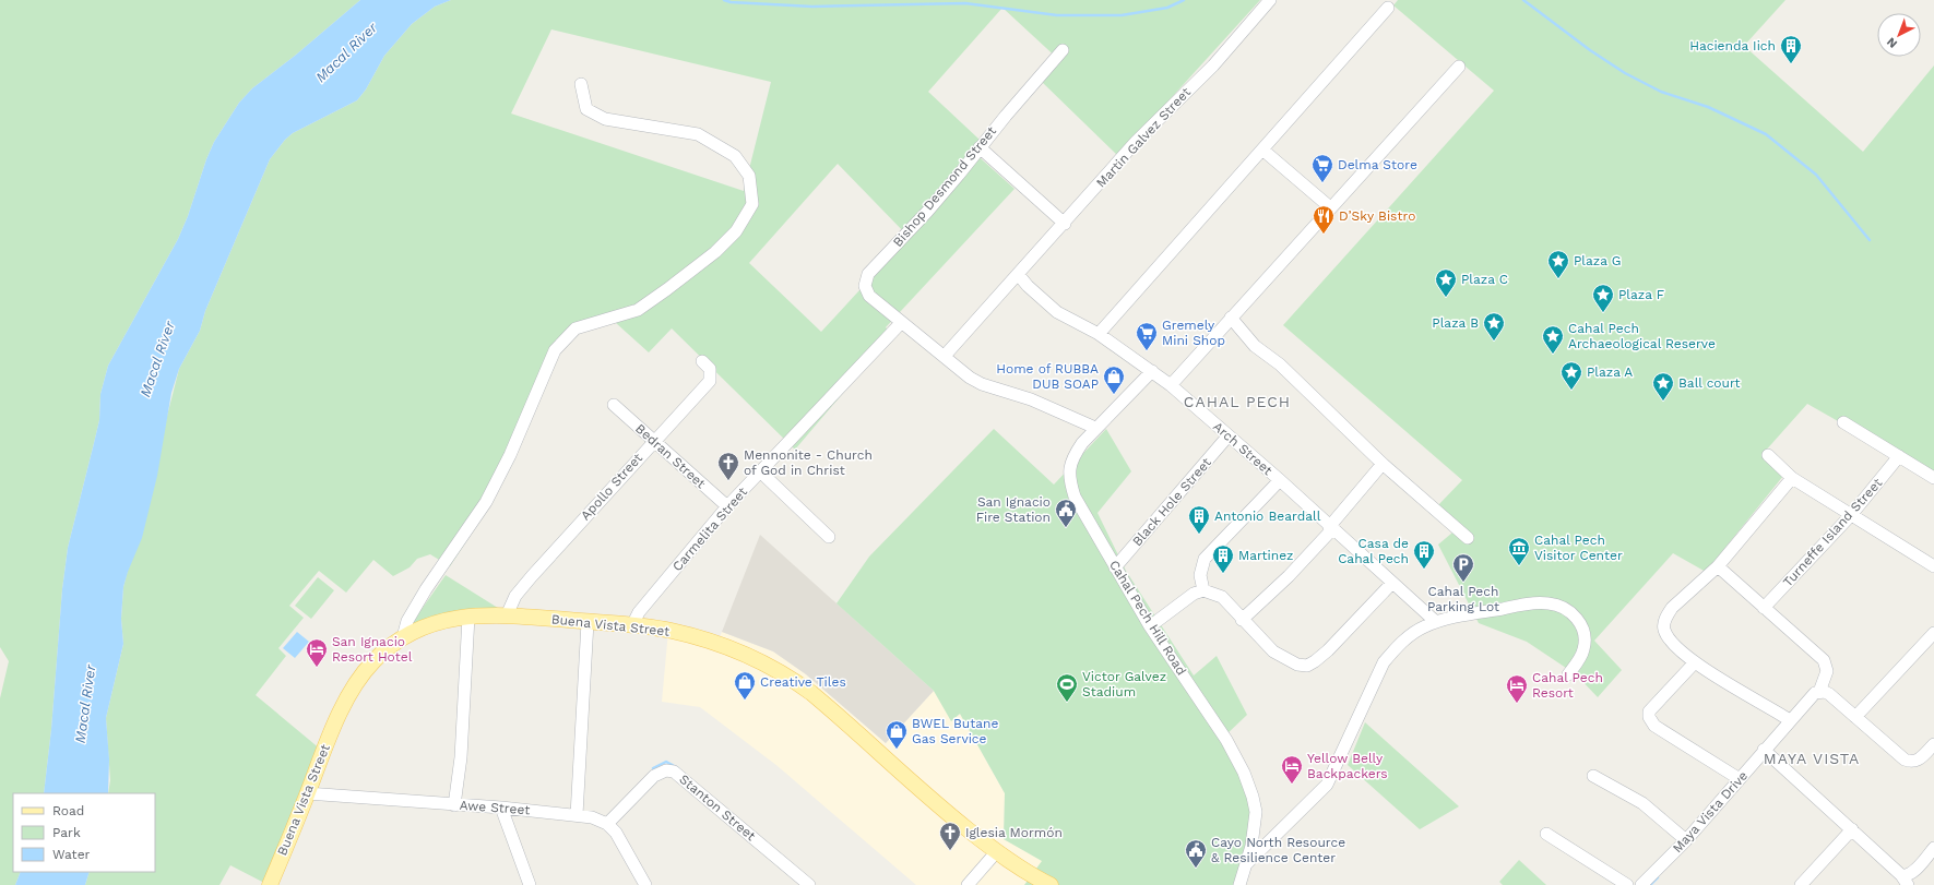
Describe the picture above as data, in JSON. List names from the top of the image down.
{
  "streets": {
    "main road": ["Buena Vista Street"],
    "street": [
      "Martin Galvez Street",
      "Bishop Desmond Street",
      "Arch Street",
      "Bedran Street",
      "Apollo Street",
      "Black Hole Street",
      "Carmelita Street",
      "Turneffe Island Street",
      "Cahal Pech Hill Road",
      "Awe Street",
      "Stanton Street",
      "Maya Vista Drive"
    ]
  },
  "crossings": [
    ["Martin Galvez Street", "Bishop Desmond Street"],
    ["Martin Galvez Street", "Arch Street"],
    ["Bishop Desmond Street", "Carmelita Street"],
    ["Bishop Desmond Street", "Cahal Pech Hill Road"],
    ["Arch Street", "Black Hole Street"],
    ["Arch Street", "Cahal Pech Hill Road"],
    ["Bedran Street", "Apollo Street"],
    ["Bedran Street", "Carmelita Street"],
    ["Apollo Street", "Buena Vista Street"],
    ["Black Hole Street", "Cahal Pech Hill Road"],
    ["Carmelita Street", "Buena Vista Street"],
    ["Buena Vista Street", "Awe Street"],
    ["Awe Street", "Stanton Street"]
  ],
  "districts": ["CAHAL PECH", "MAYA VISTA"],
  "water": ["Macal River"],
  "places": {
    "building": [
      "Hacienda Iich",
      "Antonio Beardall",
      "Casa de Cahal Pech",
      "Martinez"
    ],
    "supermarket": ["Delma Store", "Gremely Mini Shop"],
    "restaurant": ["D’Sky Bistro"],
    "place": [
      "Plaza G",
      "Plaza C",
      "Plaza F",
      "Plaza B",
      "Cahal Pech Archaeological Reserve",
      "Plaza A",
      "Ball court"
    ],
    "shop": ["Home of RUBBA DUB SOAP", "Creative Tiles", "BWEL Butane Gas Service"],
    "church": ["Mennonite - Church of God in Christ", "Iglesia Mormón"],
    "public building": ["San Ignacio Fire Station", "Cayo North Resource & Resilience Center"],
    "museum": ["Cahal Pech Visitor Center"],
    "parking": ["Cahal Pech Parking Lot"],
    "hotel": ["San Ignacio Resort Hotel", "Cahal Pech Resort", "Yellow Belly Backpackers"],
    "sports": ["Victor Galvez Stadium"]
  },
  "legend": ["Road", "Park", "Water"],
  "north": "bottom left"
}
